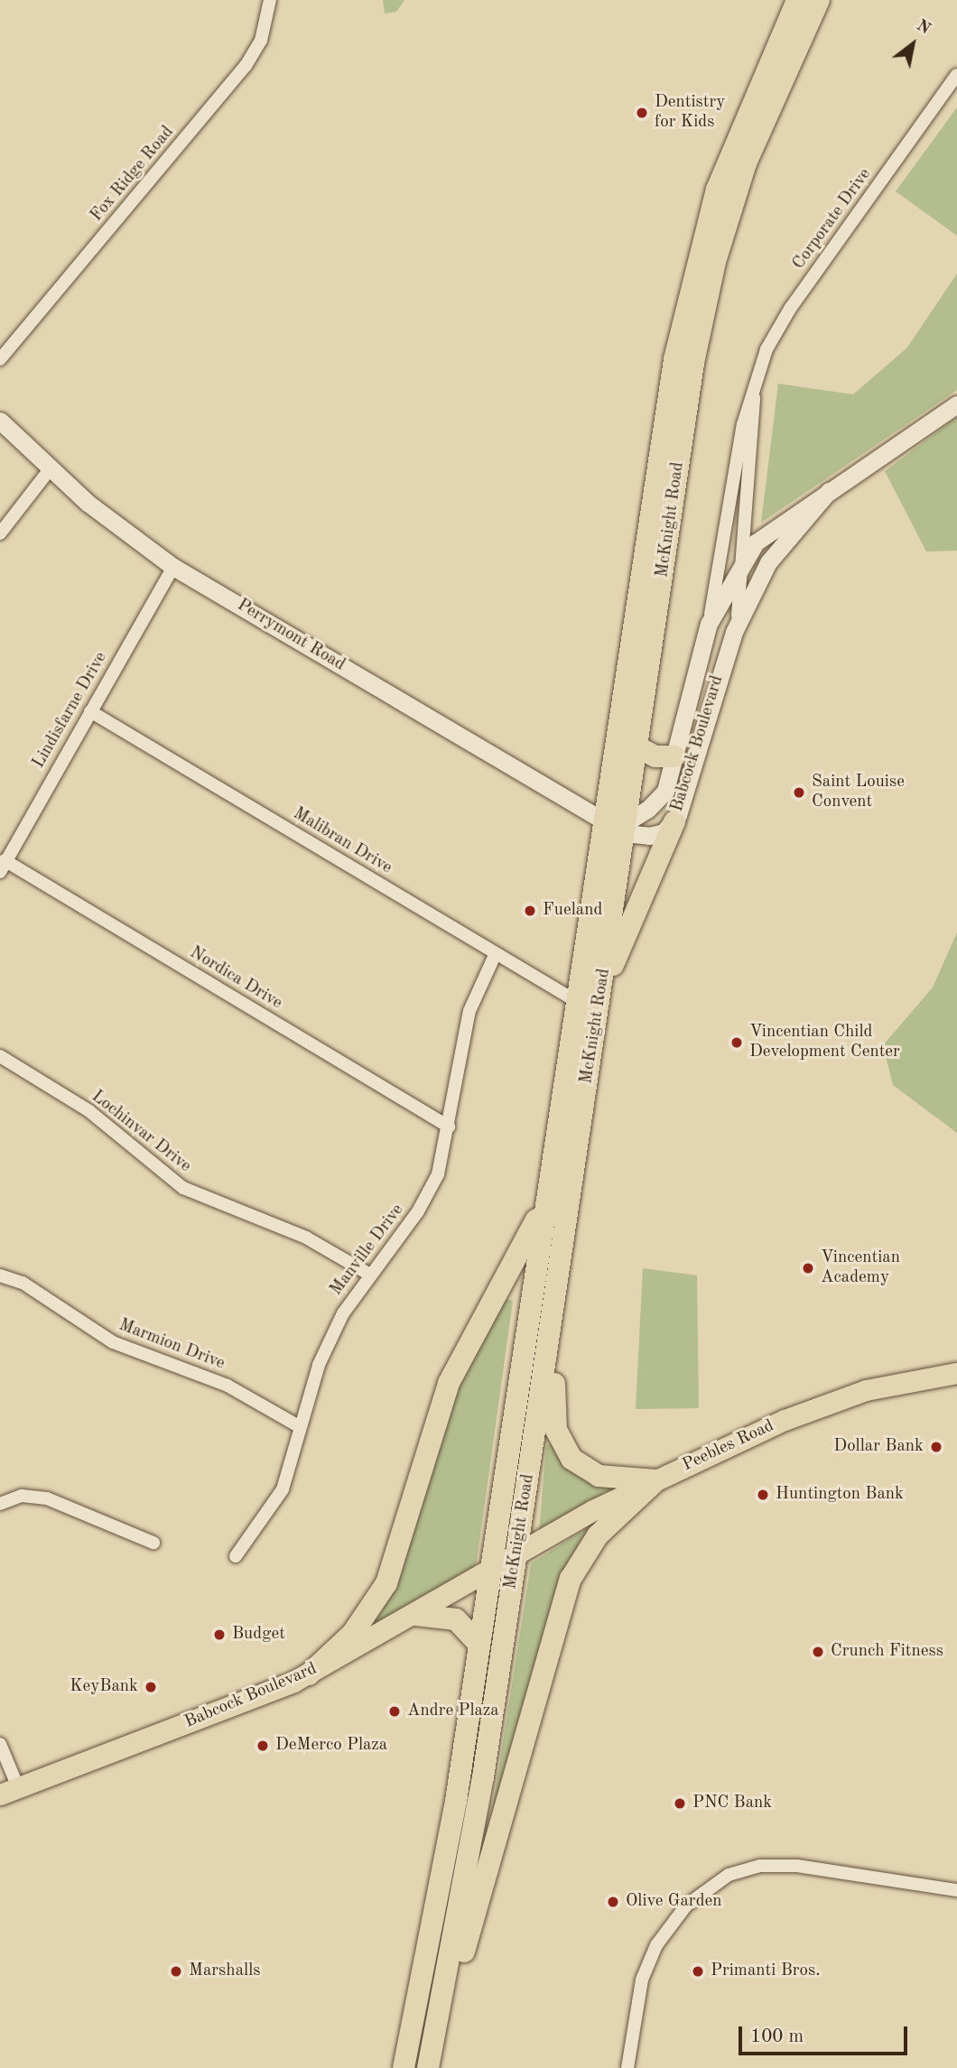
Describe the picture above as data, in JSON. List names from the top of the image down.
{
  "streets": {
    "highway": ["McKnight Road"],
    "main road": ["Babcock Boulevard", "Peebles Road"],
    "street": [
      "Fox Ridge Road",
      "Corporate Drive",
      "Perrymont Road",
      "Lindisfarne Drive",
      "Malibran Drive",
      "Nordica Drive",
      "Lochinvar Drive",
      "Manville Drive",
      "Marmion Drive"
    ]
  },
  "crossings": [
    ["Corporate Drive", "Babcock Boulevard"],
    ["McKnight Road", "Perrymont Road"],
    ["McKnight Road", "Babcock Boulevard"],
    ["McKnight Road", "Malibran Drive"],
    ["McKnight Road", "Peebles Road"],
    ["Perrymont Road", "Lindisfarne Drive"],
    ["Perrymont Road", "Babcock Boulevard"],
    ["Lindisfarne Drive", "Malibran Drive"],
    ["Lindisfarne Drive", "Nordica Drive"],
    ["Babcock Boulevard", "Peebles Road"],
    ["Malibran Drive", "Manville Drive"],
    ["Nordica Drive", "Manville Drive"],
    ["Lochinvar Drive", "Manville Drive"],
    ["Manville Drive", "Marmion Drive"]
  ],
  "places": [
    "Dentistry for Kids",
    "Saint Louise Convent",
    "Fueland",
    "Vincentian Child Development Center",
    "Vincentian Academy",
    "Dollar Bank",
    "Huntington Bank",
    "Budget",
    "Crunch Fitness",
    "KeyBank",
    "Andre Plaza",
    "DeMerco Plaza",
    "PNC Bank",
    "Olive Garden",
    "Marshalls",
    "Primanti Bros."
  ],
  "scale_bar": "100 m",
  "north": "top right"
}
